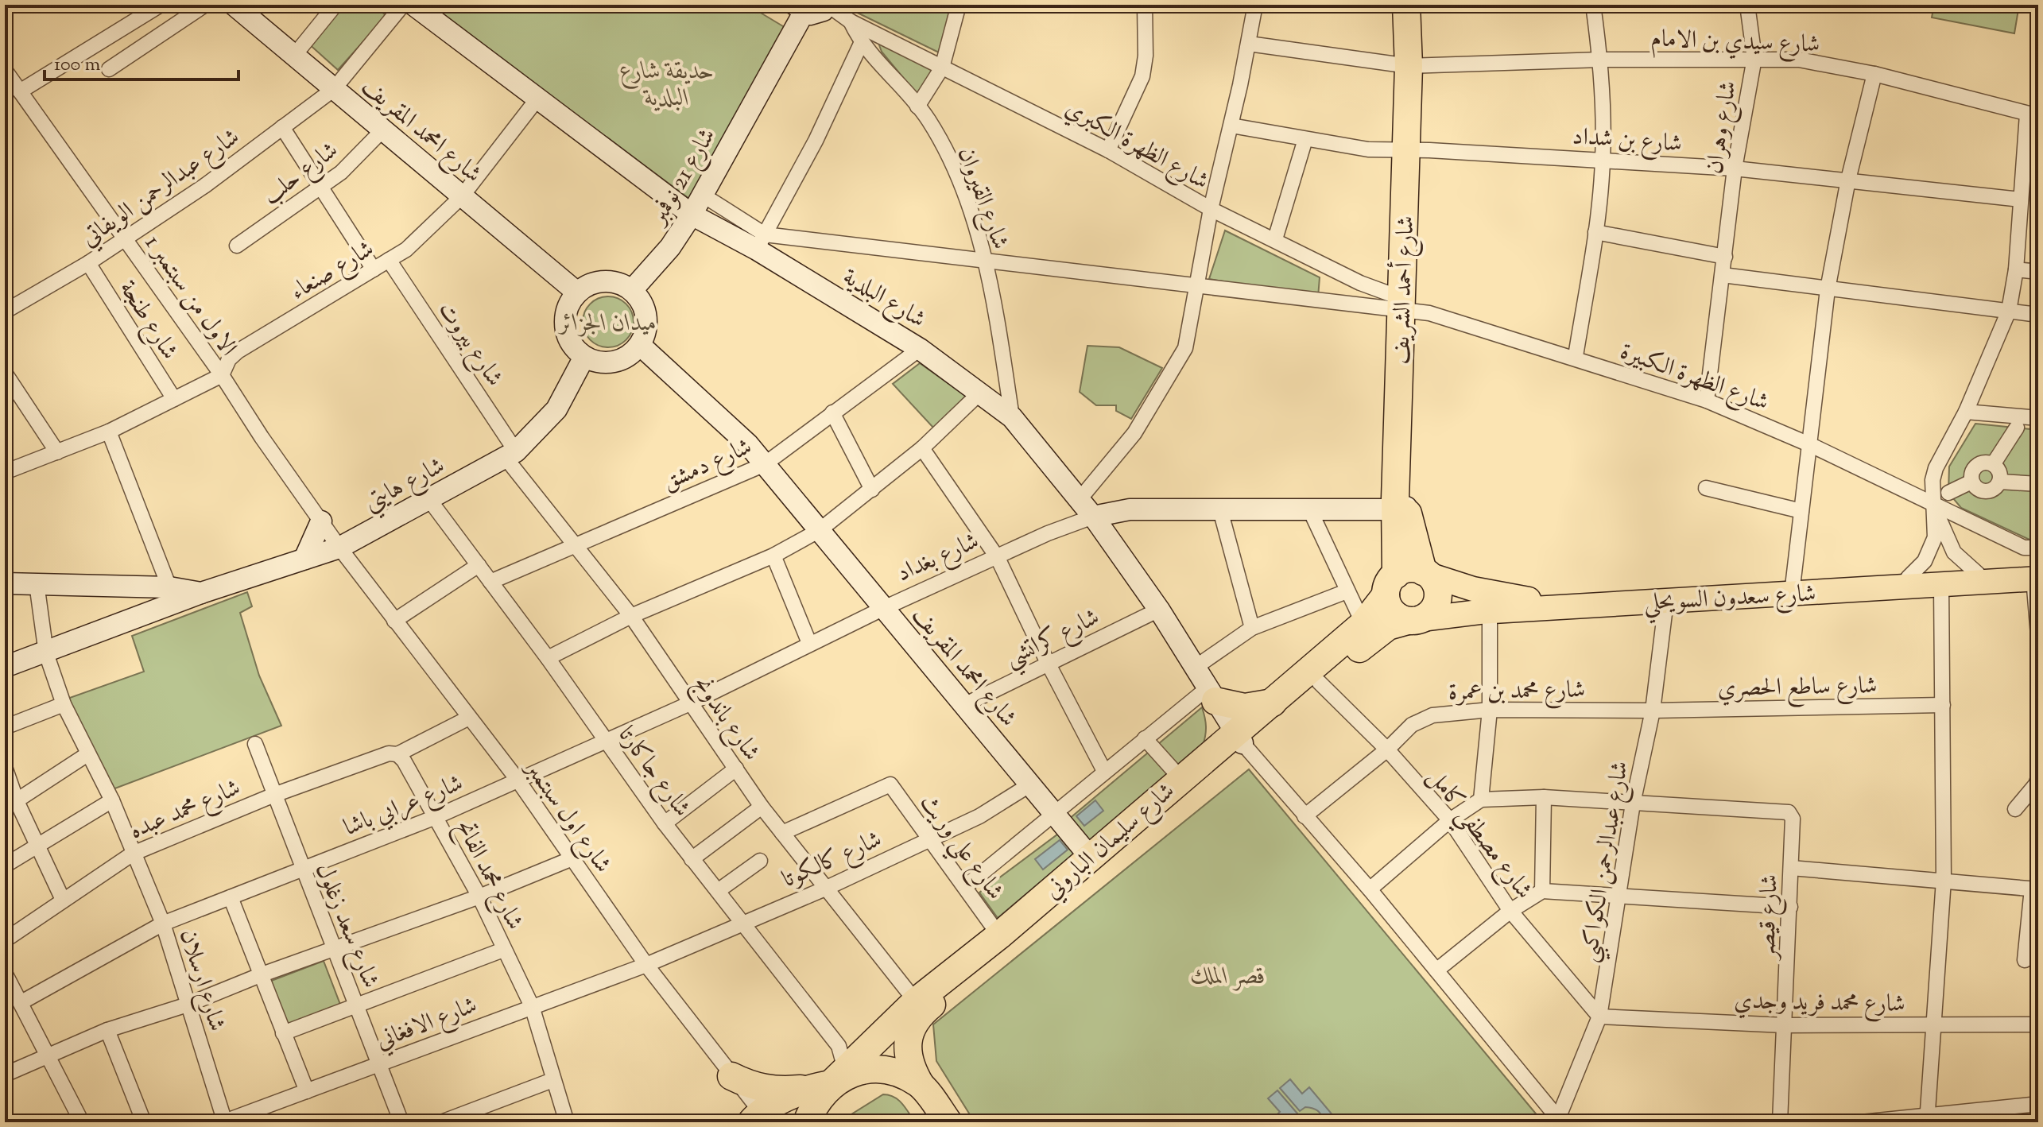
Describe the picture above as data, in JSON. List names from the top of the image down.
{
  "streets": {
    "highway": ["شارع أحمد الشريف", "شارع سليمان الباروني"],
    "main road": ["شارع سعدون السويحلي"],
    "street": [
      "شارع سيدي بن الامام",
      "شارع وهران",
      "شارع امحمد المقريف",
      "شارع بن شداد",
      "شارع الظهرة الكبري",
      "شارع حلب",
      "شارع 21 نوفمبر",
      "شارع عبدالرحمن الويفاتي",
      "شارع القيروان",
      "شارع صنعاء",
      "الاول من سبتمبر 1",
      "شارع البلدية",
      "شارع طنجة",
      "شارع بيروت",
      "شارع الظهرة الكبيرة",
      "شارع دمشق",
      "شارع هايتي",
      "شارع بغداد",
      "شارع كراتشي",
      "شارع ساطع الحصري",
      "شارع محمد بن عمرة",
      "شارع باندونج",
      "شارع جاكارتا",
      "شارع عرابي باشا",
      "شارع محمد عبده",
      "شارع اول سبتمبر",
      "شارع مصطفي كامل",
      "شارع علي وريث",
      "شارع كالكوتا",
      "شارع عبدالرحمن الكواكبي",
      "شارع محمد الفاتح",
      "شارع قيصر",
      "شارع سعد زغلول",
      "شارع ارسلان",
      "شارع محمد فريد وجدي",
      "شارع الافغاني"
    ]
  },
  "crossings": [
    ["شارع سيدي بن الامام", "شارع وهران"],
    ["شارع سيدي بن الامام", "شارع أحمد الشريف"],
    ["شارع وهران", "شارع بن شداد"],
    ["شارع وهران", "شارع الظهرة الكبيرة"],
    ["شارع امحمد المقريف", "شارع حلب"],
    ["شارع امحمد المقريف", "شارع 21 نوفمبر"],
    ["شارع امحمد المقريف", "شارع عبدالرحمن الويفاتي"],
    ["شارع امحمد المقريف", "شارع صنعاء"],
    ["شارع امحمد المقريف", "شارع دمشق"],
    ["شارع امحمد المقريف", "شارع هايتي"],
    ["شارع امحمد المقريف", "شارع بغداد"],
    ["شارع امحمد المقريف", "شارع كراتشي"],
    ["شارع امحمد المقريف", "شارع سليمان الباروني"],
    ["شارع امحمد المقريف", "شارع كالكوتا"],
    ["شارع بن شداد", "شارع أحمد الشريف"],
    ["شارع الظهرة الكبري", "شارع القيروان"],
    ["شارع الظهرة الكبري", "شارع أحمد الشريف"],
    ["شارع الظهرة الكبري", "شارع الظهرة الكبيرة"],
    ["شارع 21 نوفمبر", "شارع البلدية"],
    ["شارع 21 نوفمبر", "شارع هايتي"],
    ["شارع عبدالرحمن الويفاتي", "الاول من سبتمبر 1"],
    ["شارع عبدالرحمن الويفاتي", "شارع طنجة"],
    ["شارع القيروان", "شارع البلدية"],
    ["شارع صنعاء", "الاول من سبتمبر 1"],
    ["شارع صنعاء", "شارع البلدية"],
    ["شارع صنعاء", "شارع بيروت"],
    ["شارع أحمد الشريف", "شارع الظهرة الكبيرة"],
    ["شارع أحمد الشريف", "شارع بغداد"],
    ["شارع أحمد الشريف", "شارع سعدون السويحلي"],
    ["شارع أحمد الشريف", "شارع سليمان الباروني"],
    ["الاول من سبتمبر 1", "شارع هايتي"],
    ["الاول من سبتمبر 1", "شارع اول سبتمبر"],
    ["شارع البلدية", "شارع دمشق"],
    ["شارع البلدية", "شارع بغداد"],
    ["شارع البلدية", "شارع كراتشي"],
    ["شارع البلدية", "شارع سليمان الباروني"],
    ["شارع بيروت", "شارع هايتي"],
    ["شارع بيروت", "شارع باندونج"],
    ["شارع دمشق", "شارع باندونج"],
    ["شارع دمشق", "شارع جاكارتا"],
    ["شارع هايتي", "شارع باندونج"],
    ["شارع هايتي", "شارع جاكارتا"],
    ["شارع هايتي", "شارع اول سبتمبر"],
    ["شارع هايتي", "شارع ارسلان"],
    ["شارع بغداد", "شارع باندونج"],
    ["شارع بغداد", "شارع جاكارتا"],
    ["شارع بغداد", "شارع عرابي باشا"],
    ["شارع بغداد", "شارع اول سبتمبر"],
    ["شارع سعدون السويحلي", "شارع سليمان الباروني"],
    ["شارع سعدون السويحلي", "شارع عبدالرحمن الكواكبي"],
    ["شارع ساطع الحصري", "شارع محمد بن عمرة"],
    ["شارع ساطع الحصري", "شارع عبدالرحمن الكواكبي"],
    ["شارع محمد بن عمرة", "شارع مصطفي كامل"],
    ["شارع محمد بن عمرة", "شارع عبدالرحمن الكواكبي"],
    ["شارع باندونج", "شارع سليمان الباروني"],
    ["شارع باندونج", "شارع علي وريث"],
    ["شارع باندونج", "شارع كالكوتا"],
    ["شارع جاكارتا", "شارع سليمان الباروني"],
    ["شارع جاكارتا", "شارع كالكوتا"],
    ["شارع عرابي باشا", "شارع اول سبتمبر"],
    ["شارع عرابي باشا", "شارع محمد الفاتح"],
    ["شارع عرابي باشا", "شارع سعد زغلول"],
    ["شارع عرابي باشا", "شارع ارسلان"],
    ["شارع محمد عبده", "شارع اول سبتمبر"],
    ["شارع محمد عبده", "شارع محمد الفاتح"],
    ["شارع محمد عبده", "شارع سعد زغلول"],
    ["شارع محمد عبده", "شارع ارسلان"],
    ["شارع اول سبتمبر", "شارع كالكوتا"],
    ["شارع اول سبتمبر", "شارع الافغاني"],
    ["شارع مصطفي كامل", "شارع سليمان الباروني"],
    ["شارع مصطفي كامل", "شارع عبدالرحمن الكواكبي"],
    ["شارع مصطفي كامل", "شارع محمد فريد وجدي"],
    ["شارع سليمان الباروني", "شارع علي وريث"],
    ["شارع علي وريث", "شارع كالكوتا"],
    ["شارع كالكوتا", "شارع الافغاني"],
    ["شارع عبدالرحمن الكواكبي", "شارع قيصر"],
    ["شارع عبدالرحمن الكواكبي", "شارع محمد فريد وجدي"],
    ["شارع محمد الفاتح", "شارع الافغاني"],
    ["شارع قيصر", "شارع محمد فريد وجدي"],
    ["شارع سعد زغلول", "شارع الافغاني"],
    ["شارع ارسلان", "شارع الافغاني"]
  ],
  "parks": ["حديقة شارع البلدية", "ميدان الجزائر", "قصر الملك"],
  "scale_bar": "100 m"
}
